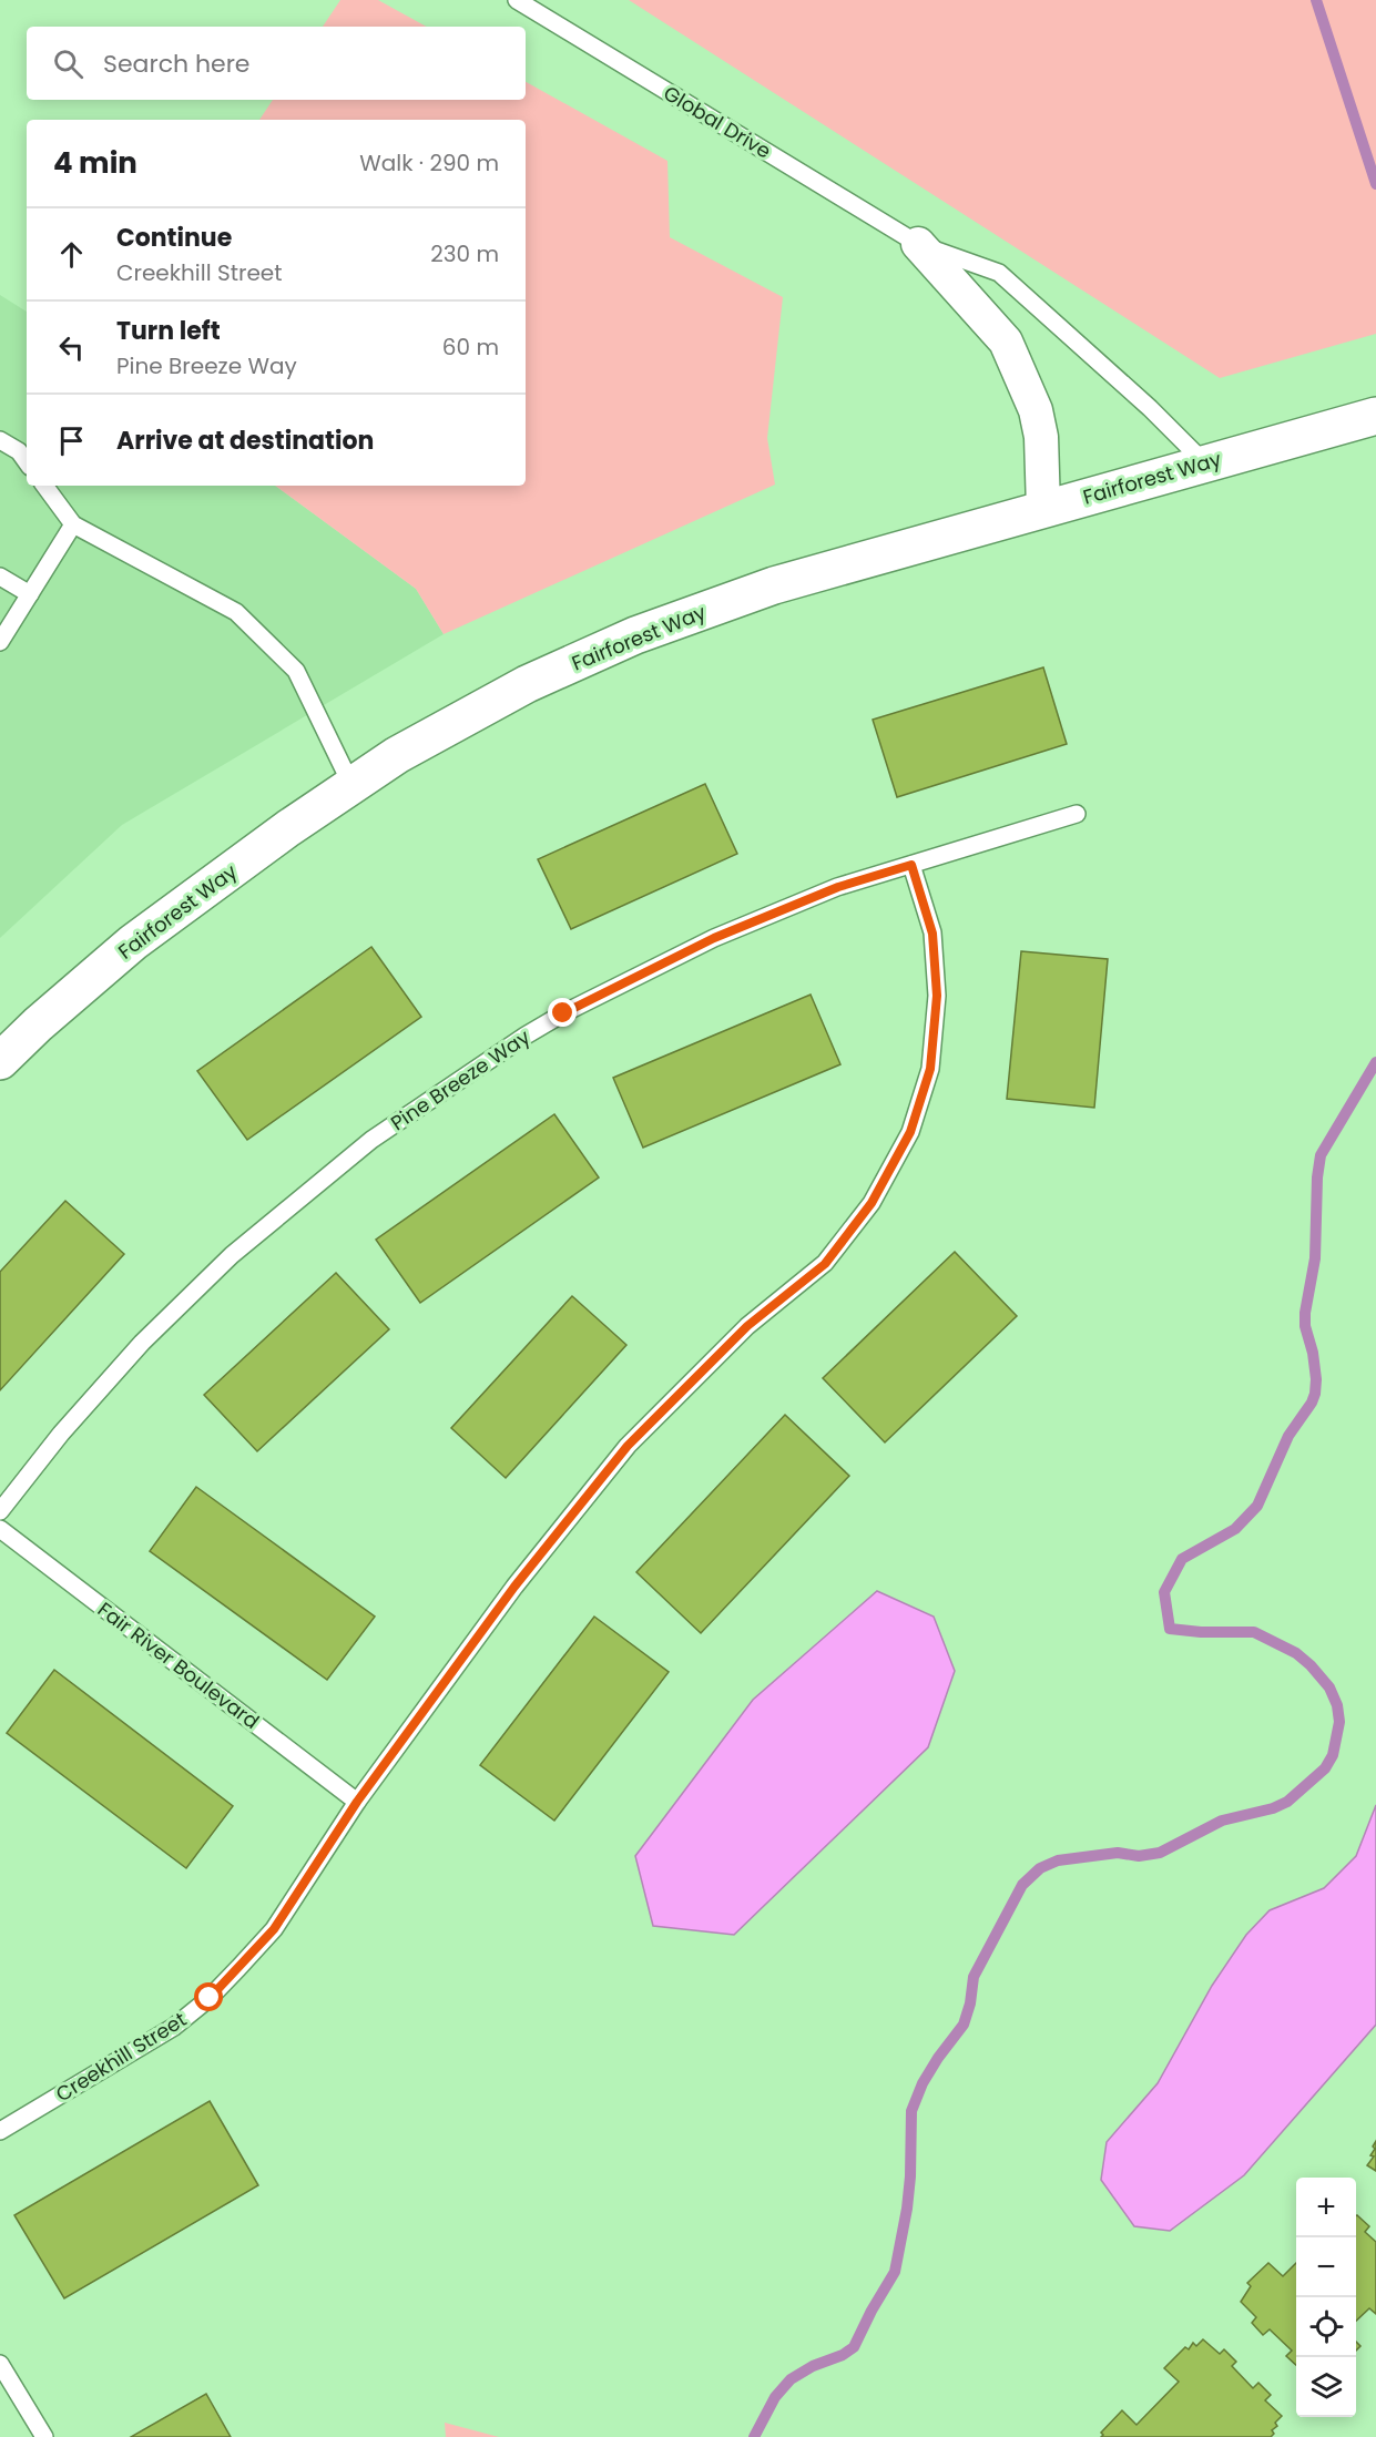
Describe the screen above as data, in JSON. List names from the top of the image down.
{
  "streets": {
    "main road": ["Fairforest Way"],
    "street": ["Global Drive"],
    "lane": ["Pine Breeze Way", "Fair River Boulevard", "Creekhill Street"]
  },
  "crossings": [
    ["Global Drive", "Fairforest Way"],
    ["Pine Breeze Way", "Creekhill Street"],
    ["Fair River Boulevard", "Creekhill Street"]
  ],
  "page": {
    "search": "Search here",
    "heading": ["4 min", "Walk · 290 m"],
    "list": [
      ["Continue", "Creekhill Street", "230 m"],
      ["Turn left", "Pine Breeze Way", "60 m"],
      "Arrive at destination"
    ],
    "map_buttons": ["+", "−"]
  }
}
